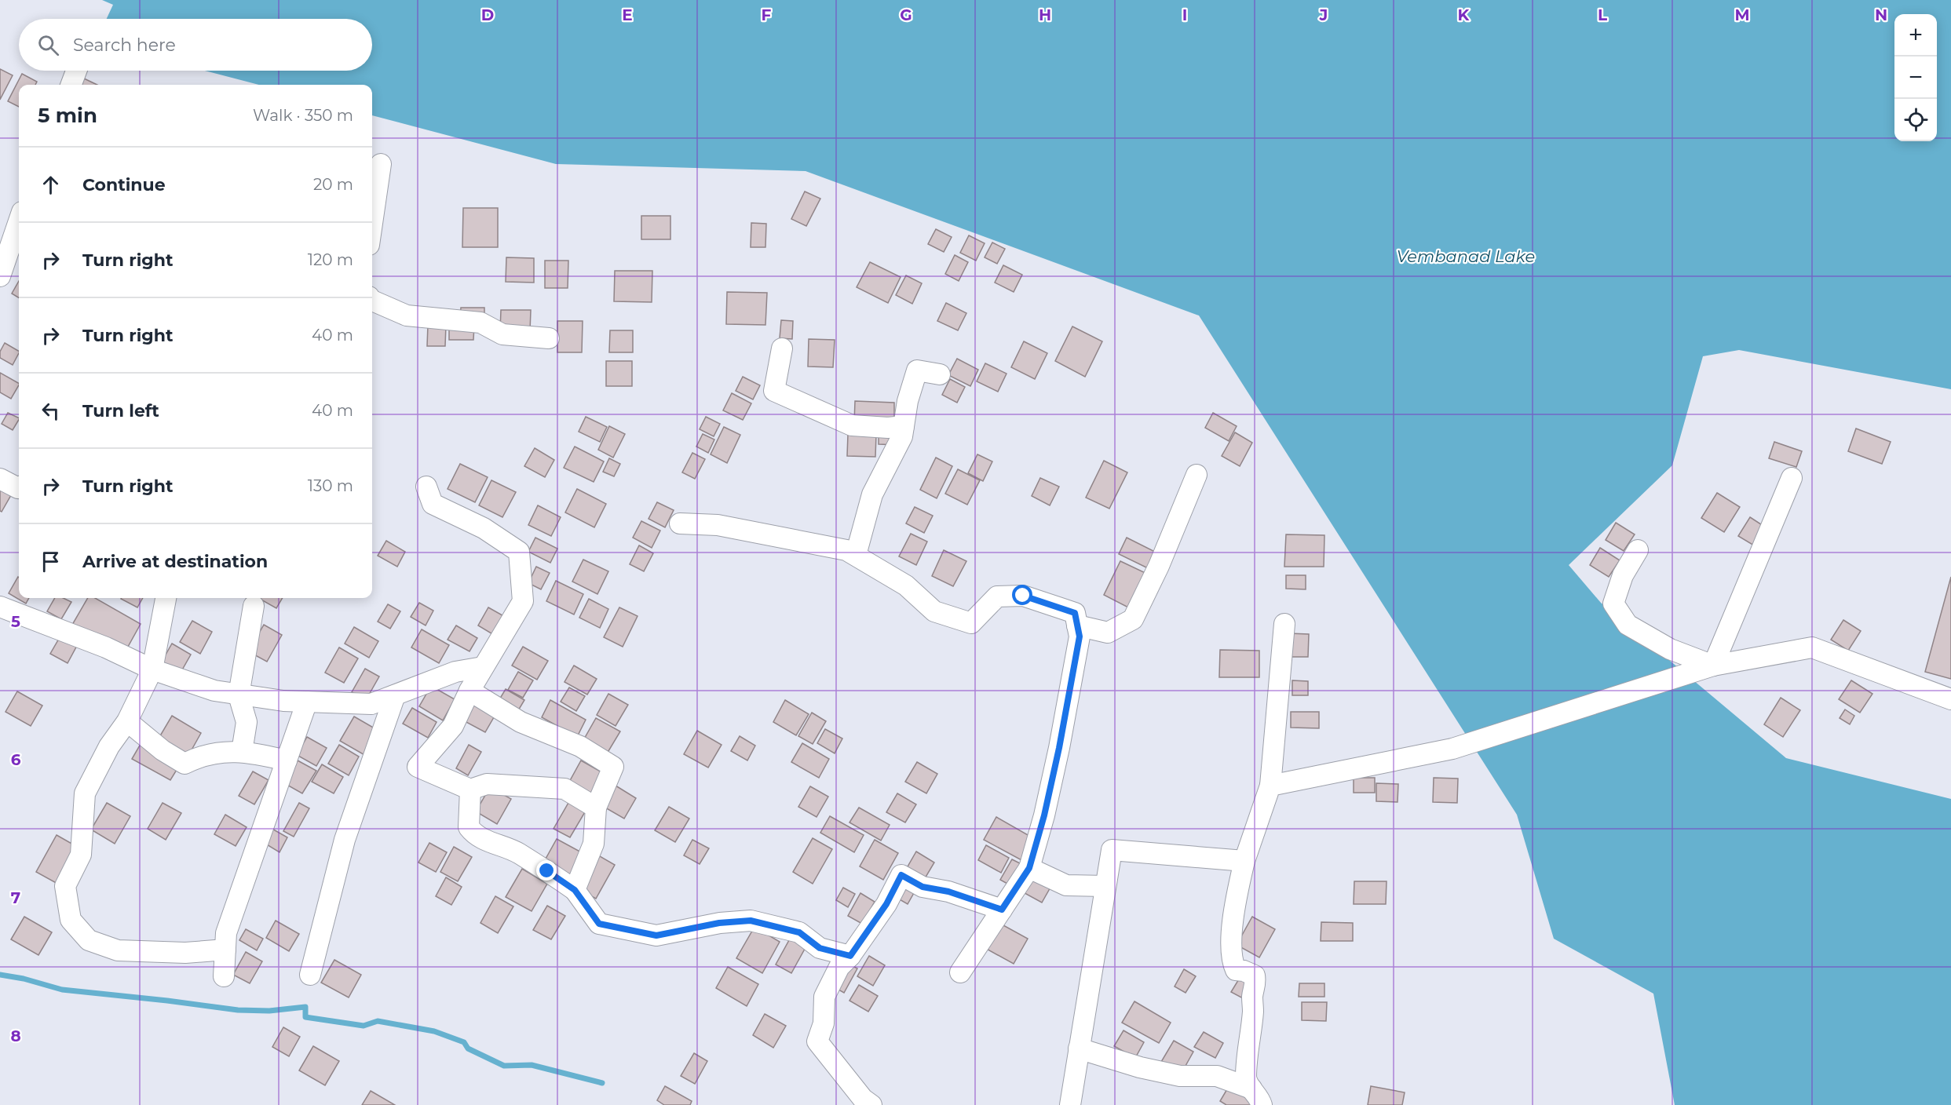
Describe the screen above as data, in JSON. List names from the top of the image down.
{
  "water": ["Vembanad Lake"],
  "page": {
    "map_buttons": ["+", "−"],
    "search": "Search here",
    "heading": ["5 min", "Walk · 350 m"],
    "list": [
      ["Continue", "20 m"],
      ["Turn right", "120 m"],
      ["Turn right", "40 m"],
      ["Turn left", "40 m"],
      ["Turn right", "130 m"],
      "Arrive at destination"
    ]
  },
  "grid": {
    "columns": [
      "D",
      "E",
      "F",
      "G",
      "H",
      "I",
      "J",
      "K",
      "L",
      "M",
      "N"
    ],
    "rows": [
      "5",
      "6",
      "7",
      "8"
    ]
  }
}
